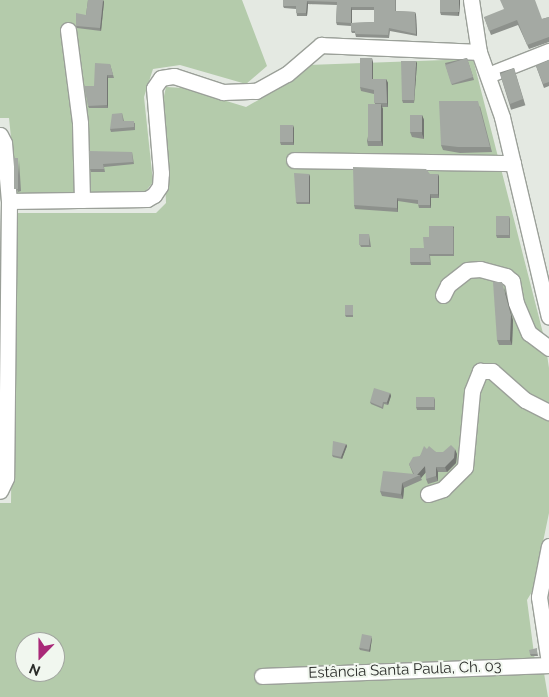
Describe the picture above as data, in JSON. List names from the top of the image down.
{
  "streets": {
    "street": ["Estância Santa Paula, Ch. 03"]
  },
  "north": "bottom"
}
